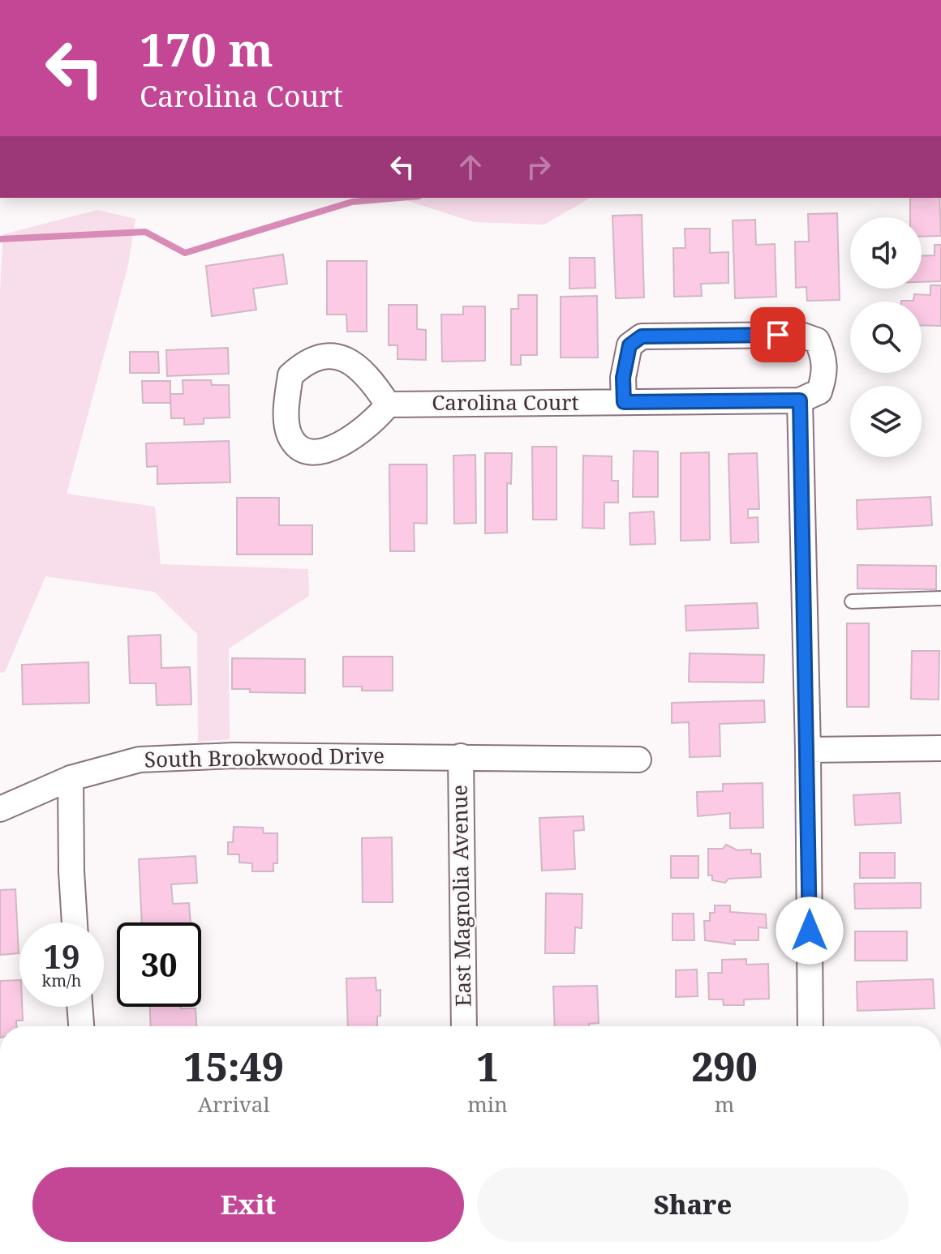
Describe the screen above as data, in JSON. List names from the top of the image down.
{
  "streets": {
    "street": ["Carolina Court", "South Brookwood Drive", "East Magnolia Avenue"]
  },
  "crossings": [
    ["South Brookwood Drive", "East Magnolia Avenue"]
  ],
  "page": {
    "turn": ["170 m", "Carolina Court"],
    "speed": "19 km/h",
    "limit": "30",
    "eta": [
      "15:49",
      "Arrival",
      "1",
      "min",
      "290",
      "m"
    ],
    "buttons": ["Exit", "Share"]
  }
}
